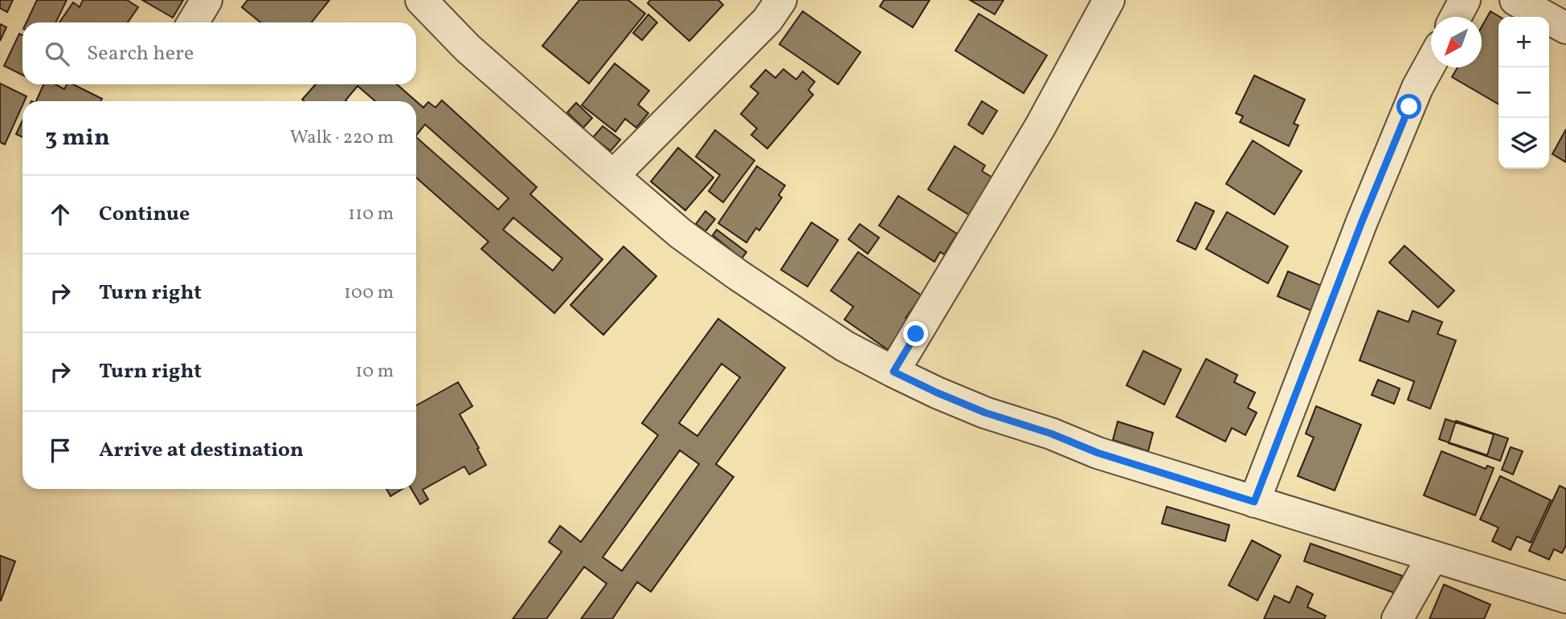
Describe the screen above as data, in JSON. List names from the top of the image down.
{
  "north": "bottom left",
  "page": {
    "map_buttons": ["+", "−"],
    "search": "Search here",
    "heading": ["3 min", "Walk · 220 m"],
    "list": [
      ["Continue", "110 m"],
      ["Turn right", "100 m"],
      ["Turn right", "10 m"],
      "Arrive at destination"
    ]
  }
}
